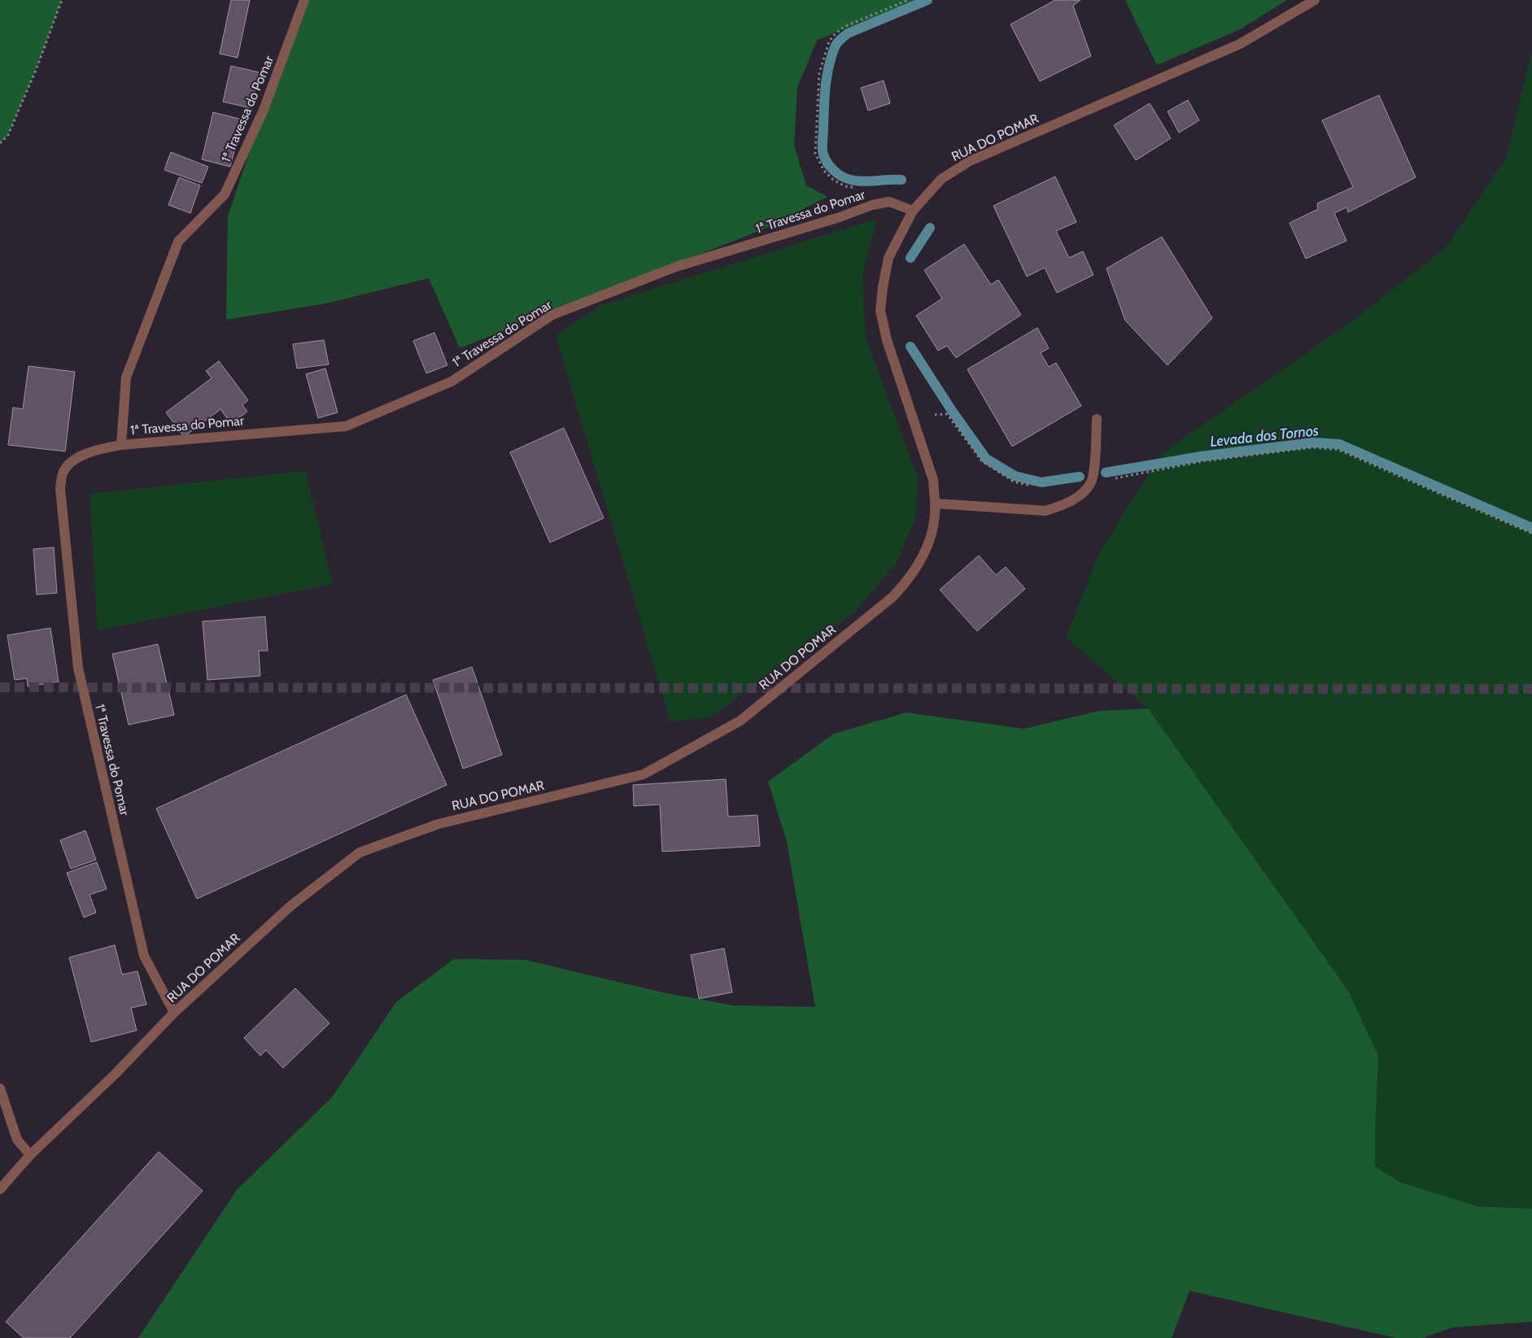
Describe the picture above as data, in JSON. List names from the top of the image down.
{
  "streets": {
    "street": ["1ª Travessa do Pomar", "RUA DO POMAR"]
  },
  "crossings": [
    ["1ª Travessa do Pomar", "RUA DO POMAR"]
  ],
  "water": ["Levada dos Tornos"]
}
